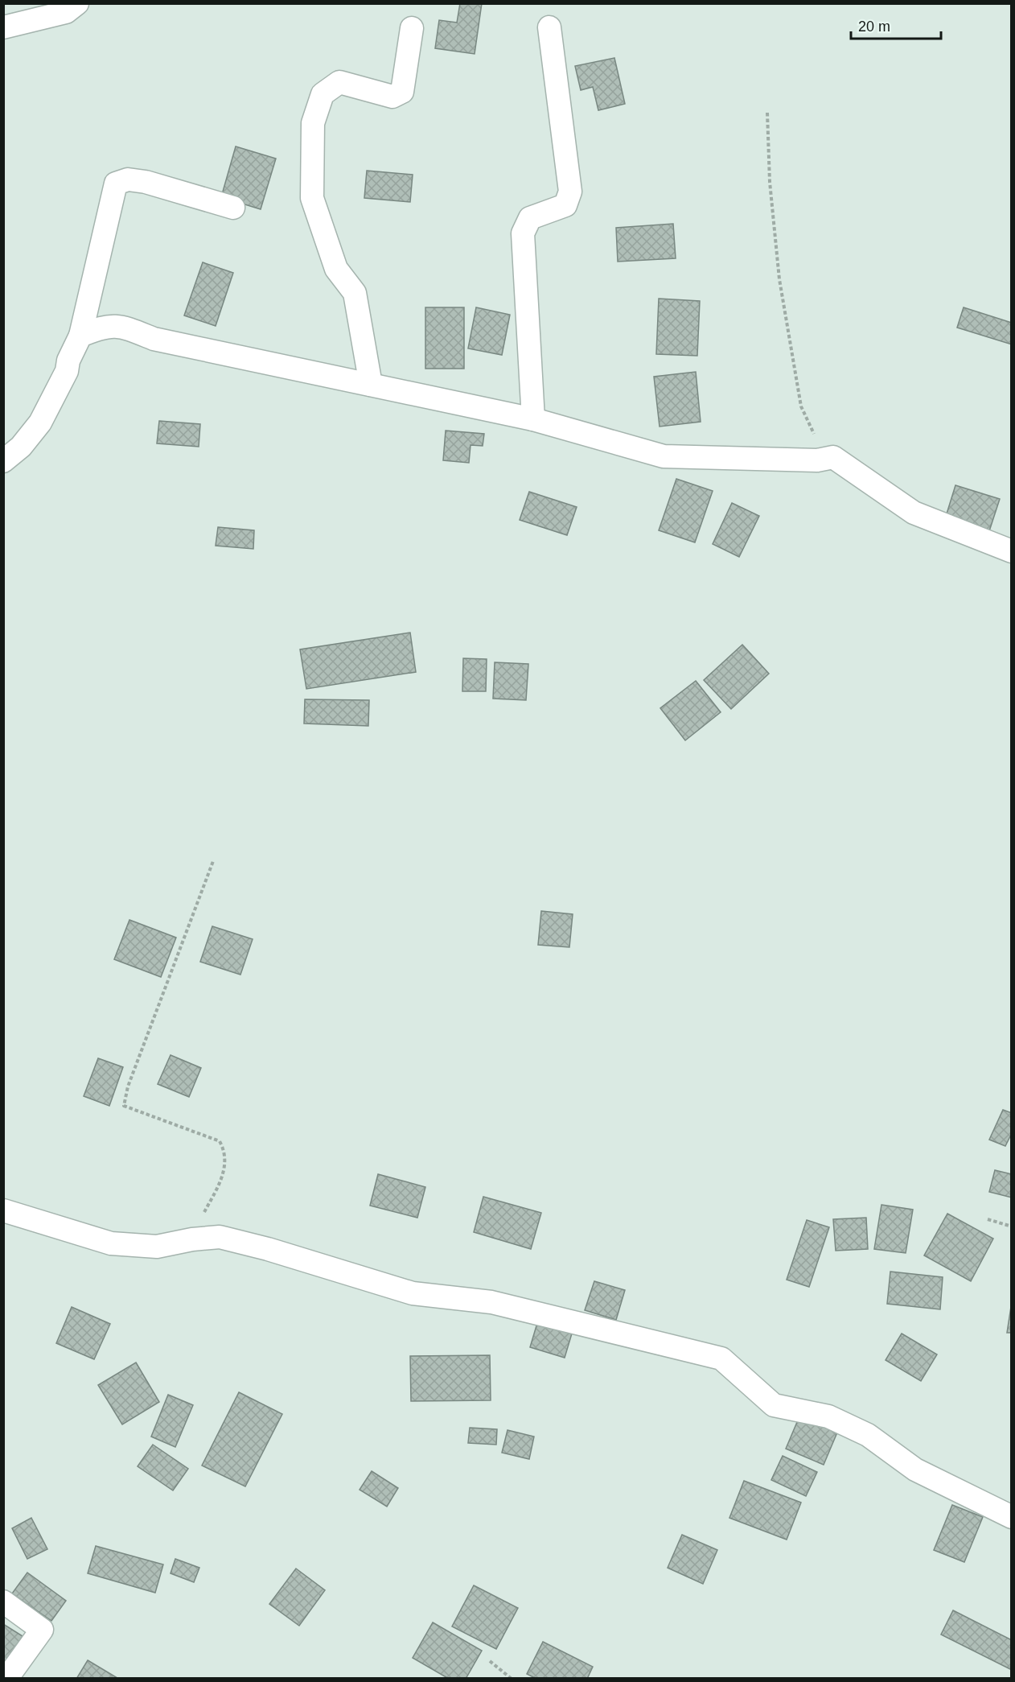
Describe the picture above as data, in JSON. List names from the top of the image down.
{
  "scale_bar": "20 m"
}
